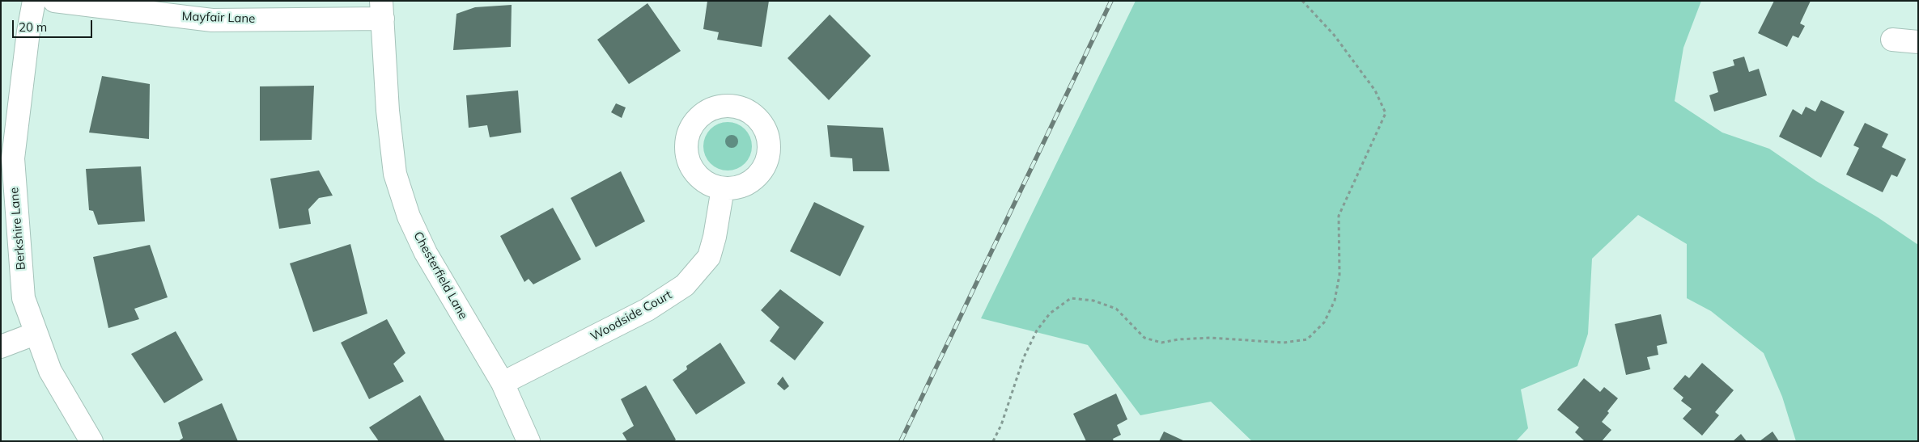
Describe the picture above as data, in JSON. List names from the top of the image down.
{
  "streets": {
    "street": [
      "Mayfair Lane",
      "Berkshire Lane",
      "Chesterfield Lane",
      "Woodside Court"
    ]
  },
  "crossings": [
    ["Mayfair Lane", "Chesterfield Lane"],
    ["Chesterfield Lane", "Woodside Court"]
  ],
  "scale_bar": "20 m"
}
